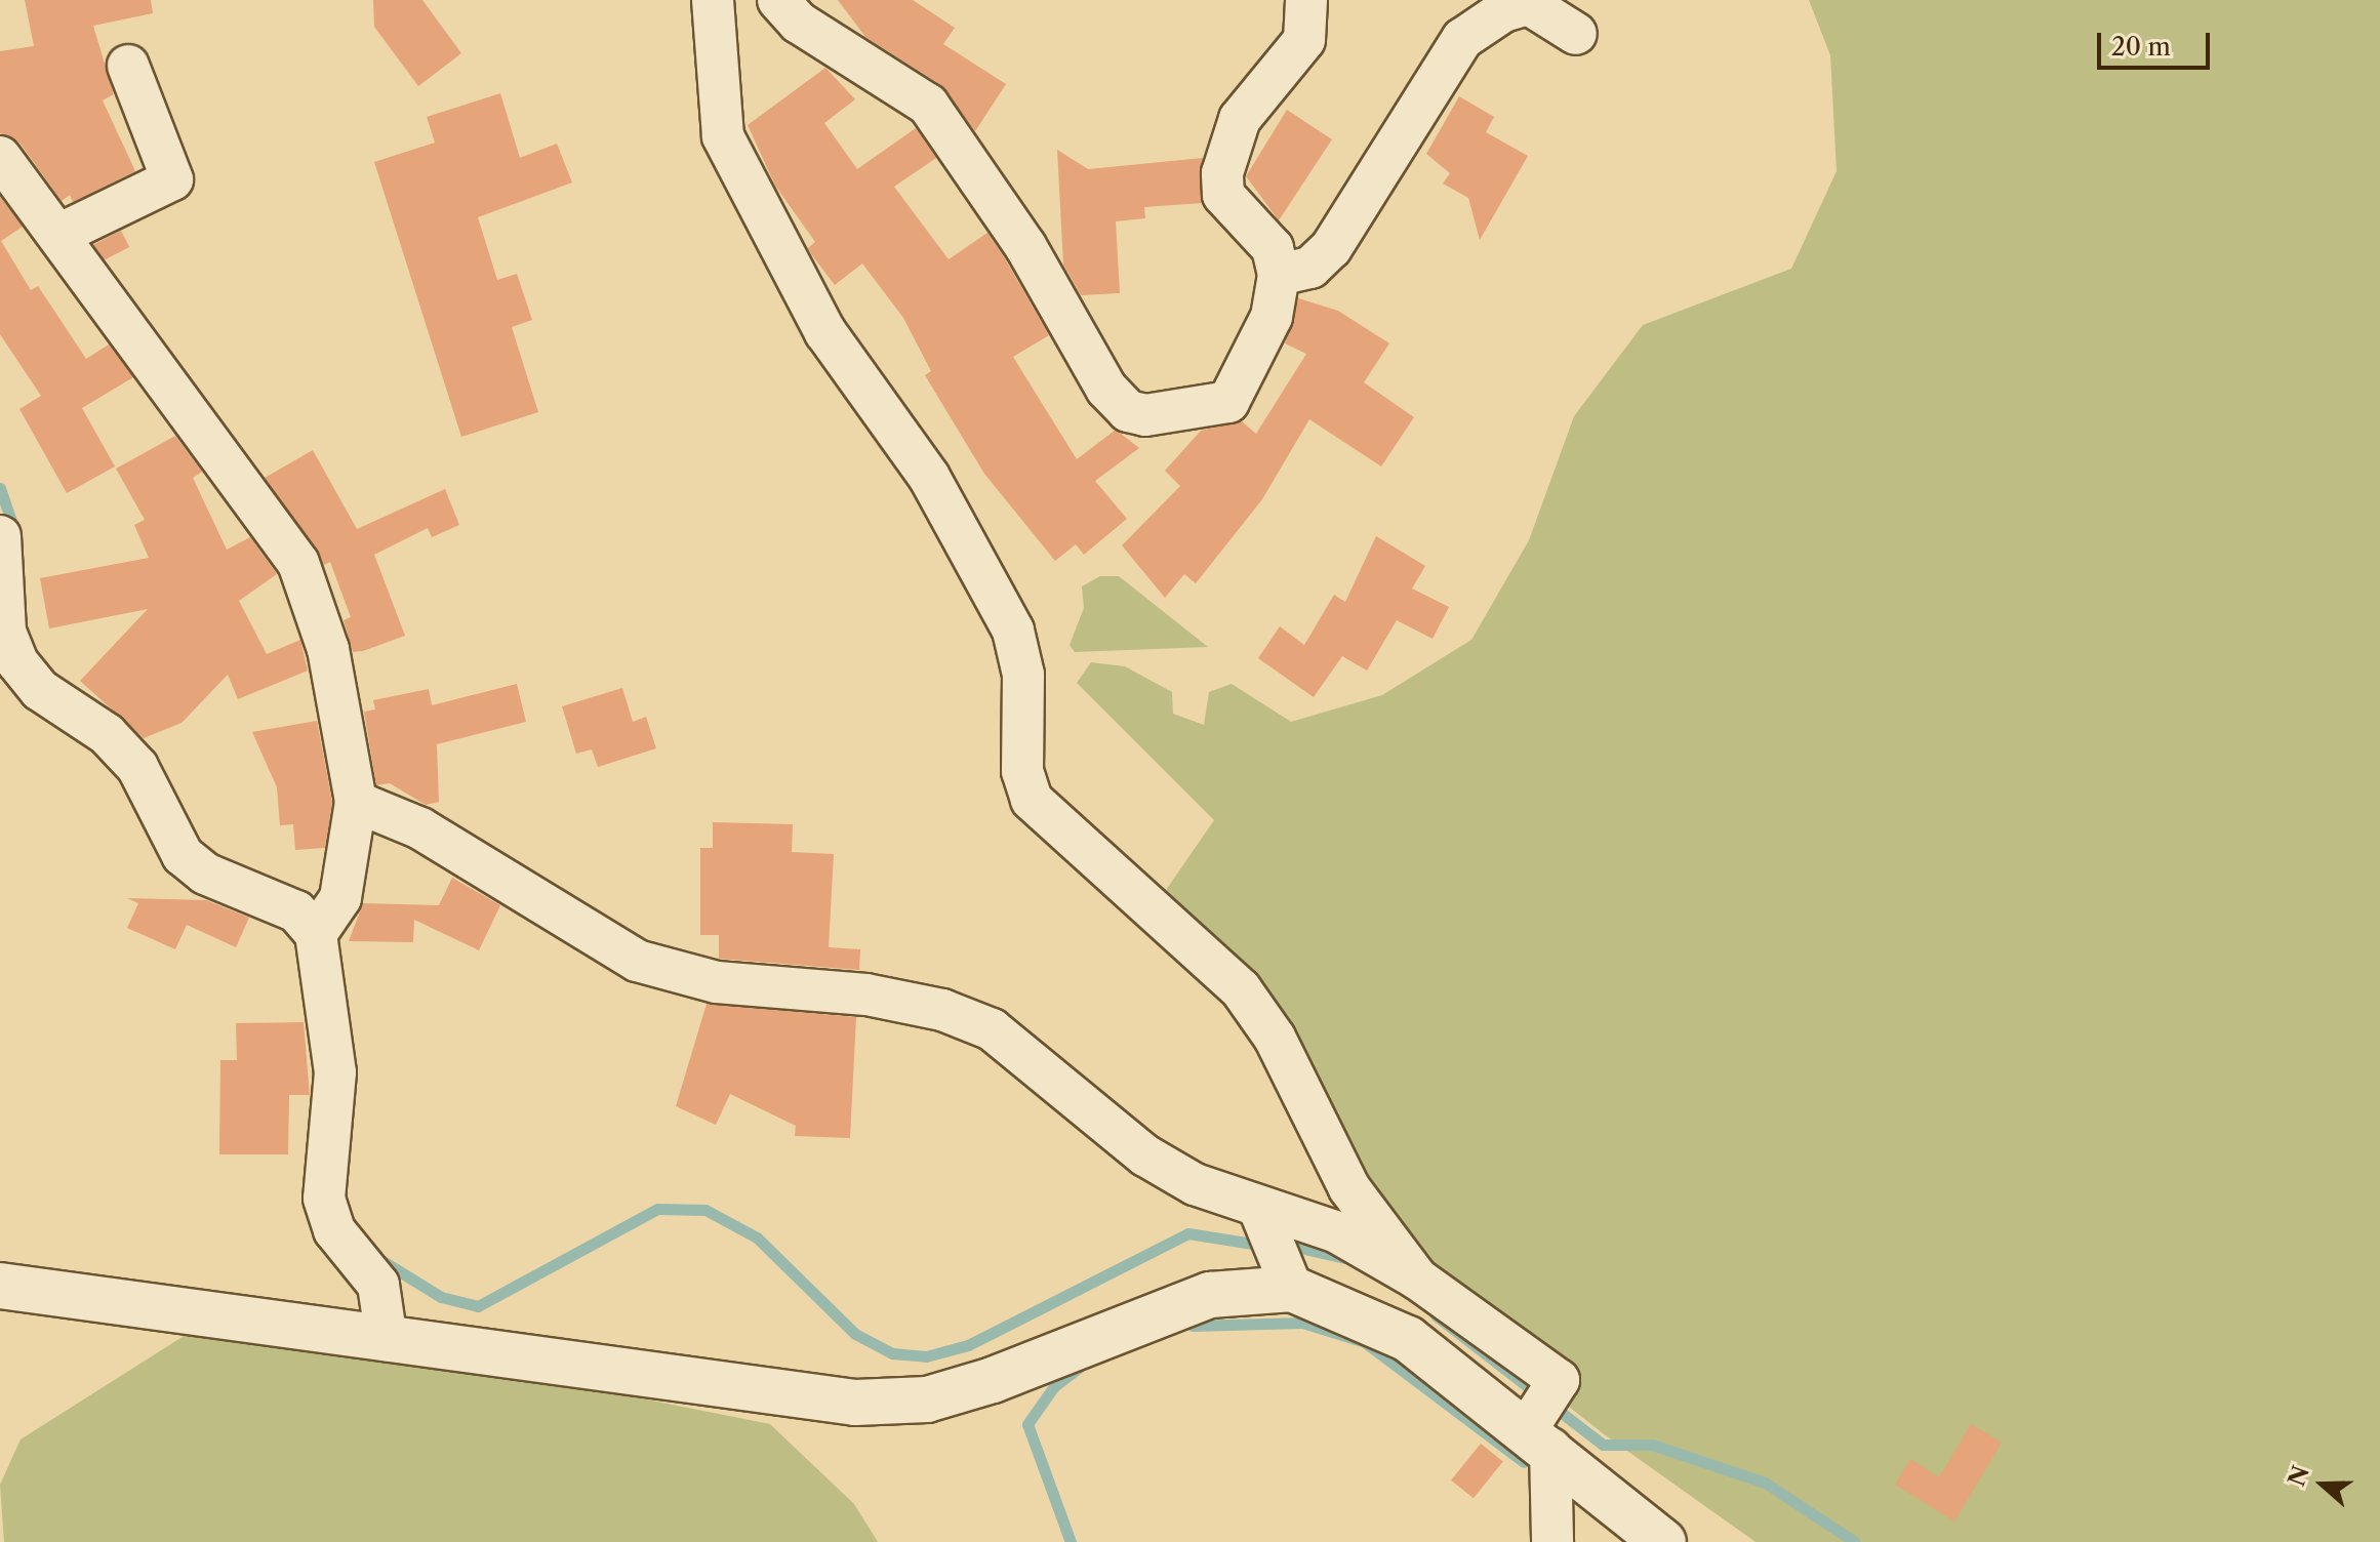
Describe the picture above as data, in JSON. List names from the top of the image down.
{
  "scale_bar": "20 m",
  "north": "left"
}
